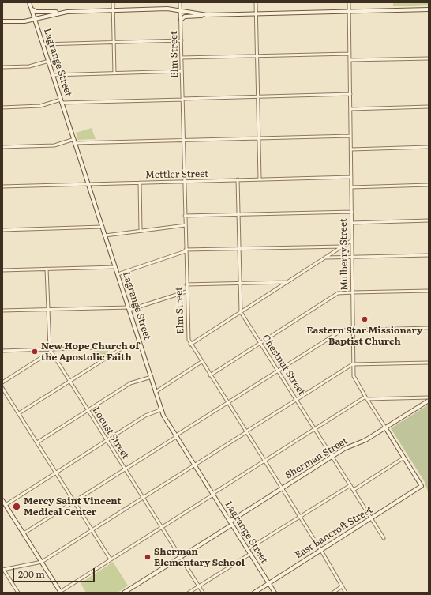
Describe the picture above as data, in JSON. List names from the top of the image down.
{
  "streets": {
    "street": [
      "Elm Street",
      "Lagrange Street",
      "Mettler Street",
      "Mulberry Street",
      "Chestnut Street",
      "Locust Street",
      "Sherman Street",
      "East Bancroft Street"
    ]
  },
  "crossings": [
    ["Elm Street", "Mettler Street"],
    ["Elm Street", "Sherman Street"],
    ["Elm Street", "East Bancroft Street"],
    ["Lagrange Street", "Mettler Street"],
    ["Lagrange Street", "Sherman Street"],
    ["Lagrange Street", "East Bancroft Street"],
    ["Mettler Street", "Mulberry Street"],
    ["Mulberry Street", "Sherman Street"],
    ["Mulberry Street", "East Bancroft Street"],
    ["Chestnut Street", "Sherman Street"],
    ["Chestnut Street", "East Bancroft Street"]
  ],
  "places": [
    "Eastern Star Missionary Baptist Church",
    "New Hope Church of the Apostolic Faith",
    "Mercy Saint Vincent Medical Center",
    "Sherman Elementary School"
  ],
  "scale_bar": "200 m"
}
